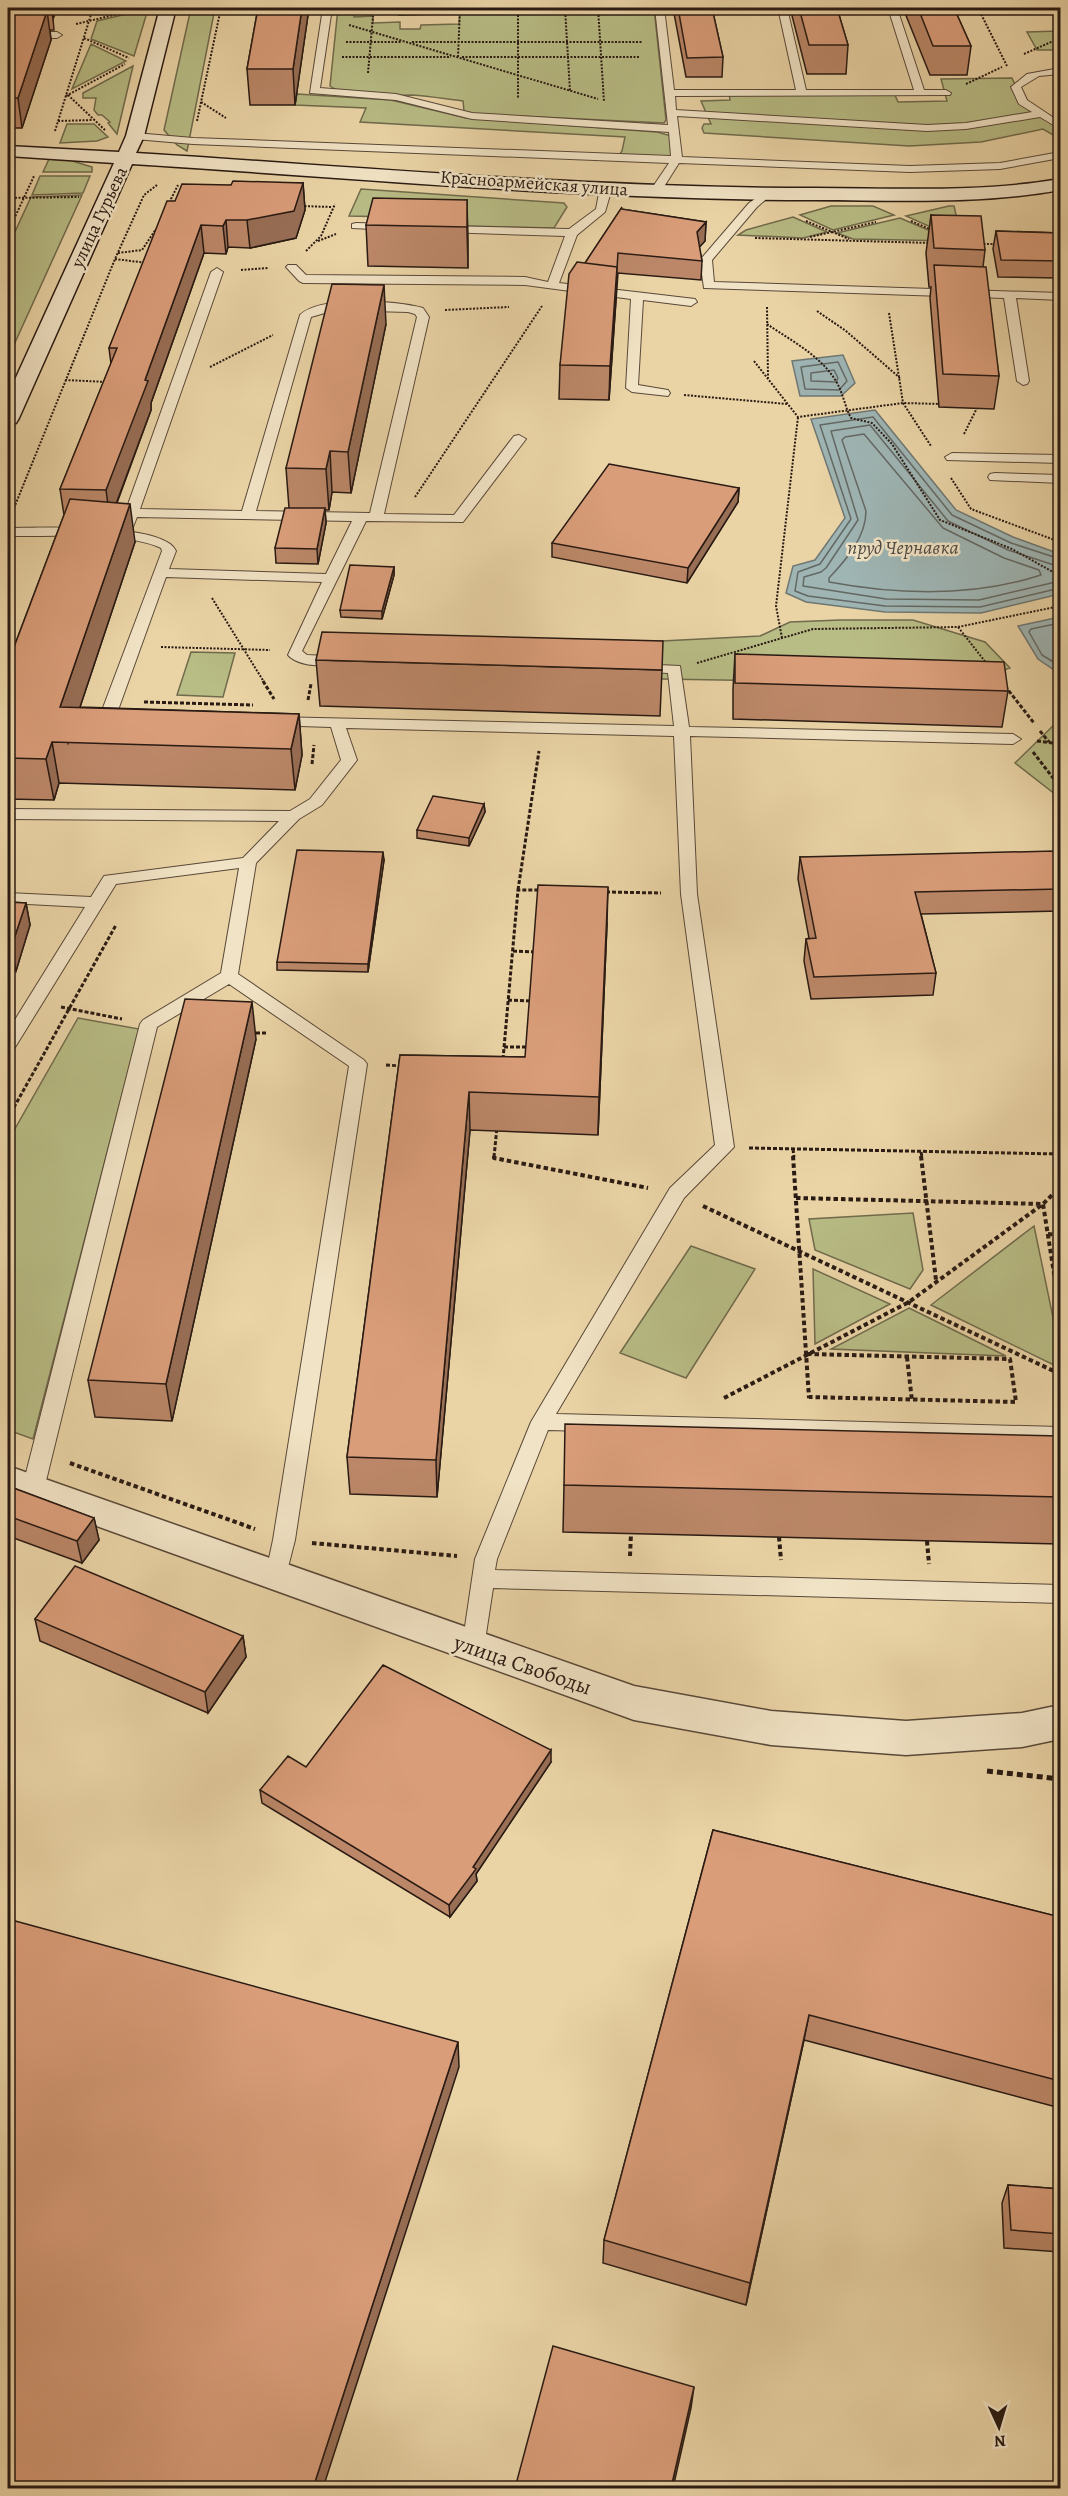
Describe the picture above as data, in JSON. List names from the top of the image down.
{
  "streets": {
    "main road": ["Красноармейская улица", "улица Гурьева", "улица Свободы"]
  },
  "crossings": [
    ["Красноармейская улица", "улица Гурьева"]
  ],
  "water": ["пруд Чернавка"],
  "north": "bottom"
}
